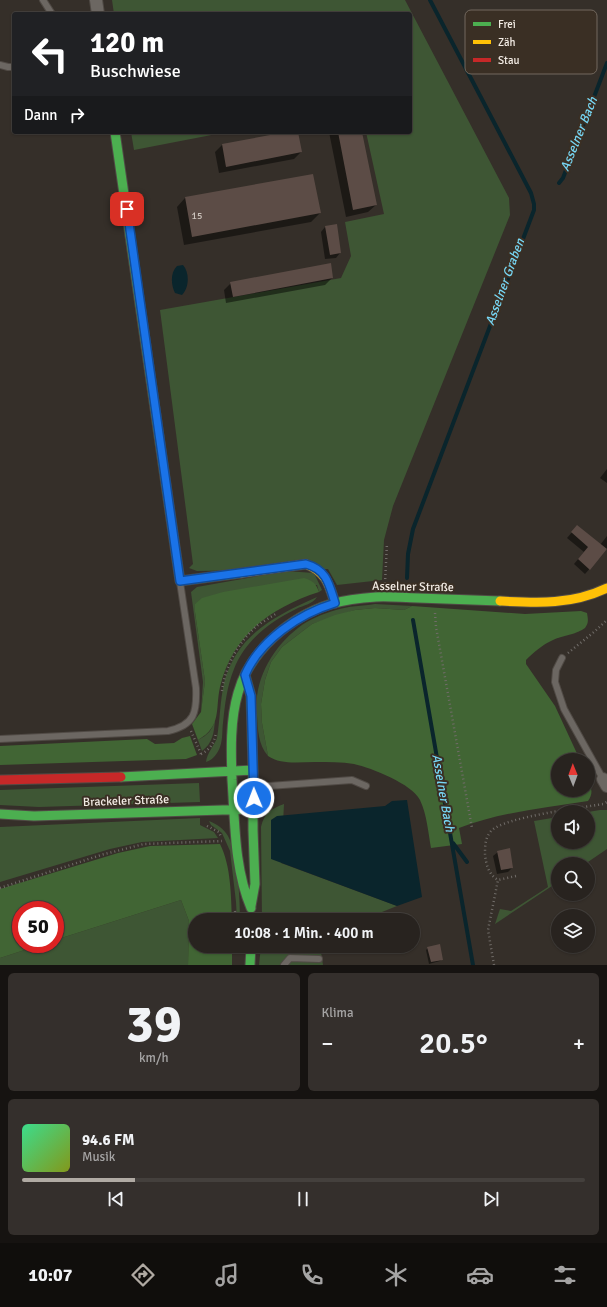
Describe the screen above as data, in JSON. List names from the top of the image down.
{
  "streets": {
    "main road": ["Asselner Straße", "Brackeler Straße"]
  },
  "crossings": [
    ["Asselner Straße", "Brackeler Straße"]
  ],
  "water": ["Asselner Bach", "Asselner Graben"],
  "house_numbers": ["15"],
  "legend": ["Frei", "Zäh", "Stau"],
  "north": "top",
  "page": {
    "turn": ["120 m", "Buschwiese"],
    "then": "Dann",
    "limit": "50",
    "trip": "10:08 · 1 Min. · 400 m",
    "tile": [
      ["39", "km/h"],
      "Klima"
    ],
    "heat": ["−", "20.5°", "+"],
    "song": ["94.6 FM", "Musik"],
    "tabs": "10:07"
  }
}
